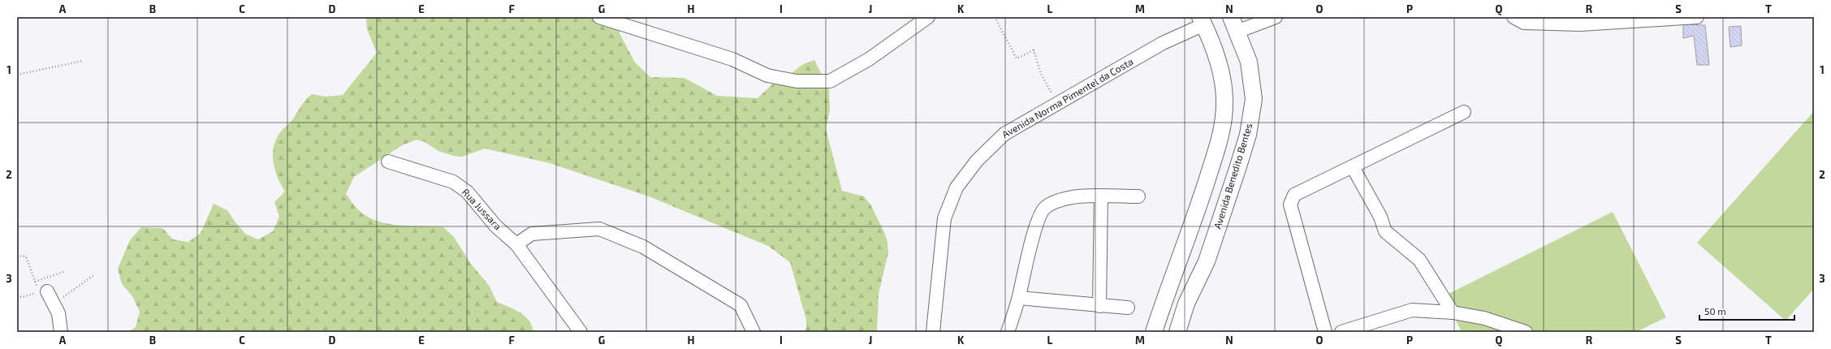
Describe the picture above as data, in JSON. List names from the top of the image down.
{
  "streets": {
    "street": ["Avenida Norma Pimentel da Costa", "Avenida Benedito Bentes", "Rua Jussara"]
  },
  "scale_bar": "50 m",
  "grid": {
    "columns": [
      "A",
      "B",
      "C",
      "D",
      "E",
      "F",
      "G",
      "H",
      "I",
      "J",
      "K",
      "L",
      "M",
      "N",
      "O",
      "P",
      "Q",
      "R",
      "S",
      "T"
    ],
    "rows": ["1", "2", "3"]
  }
}
